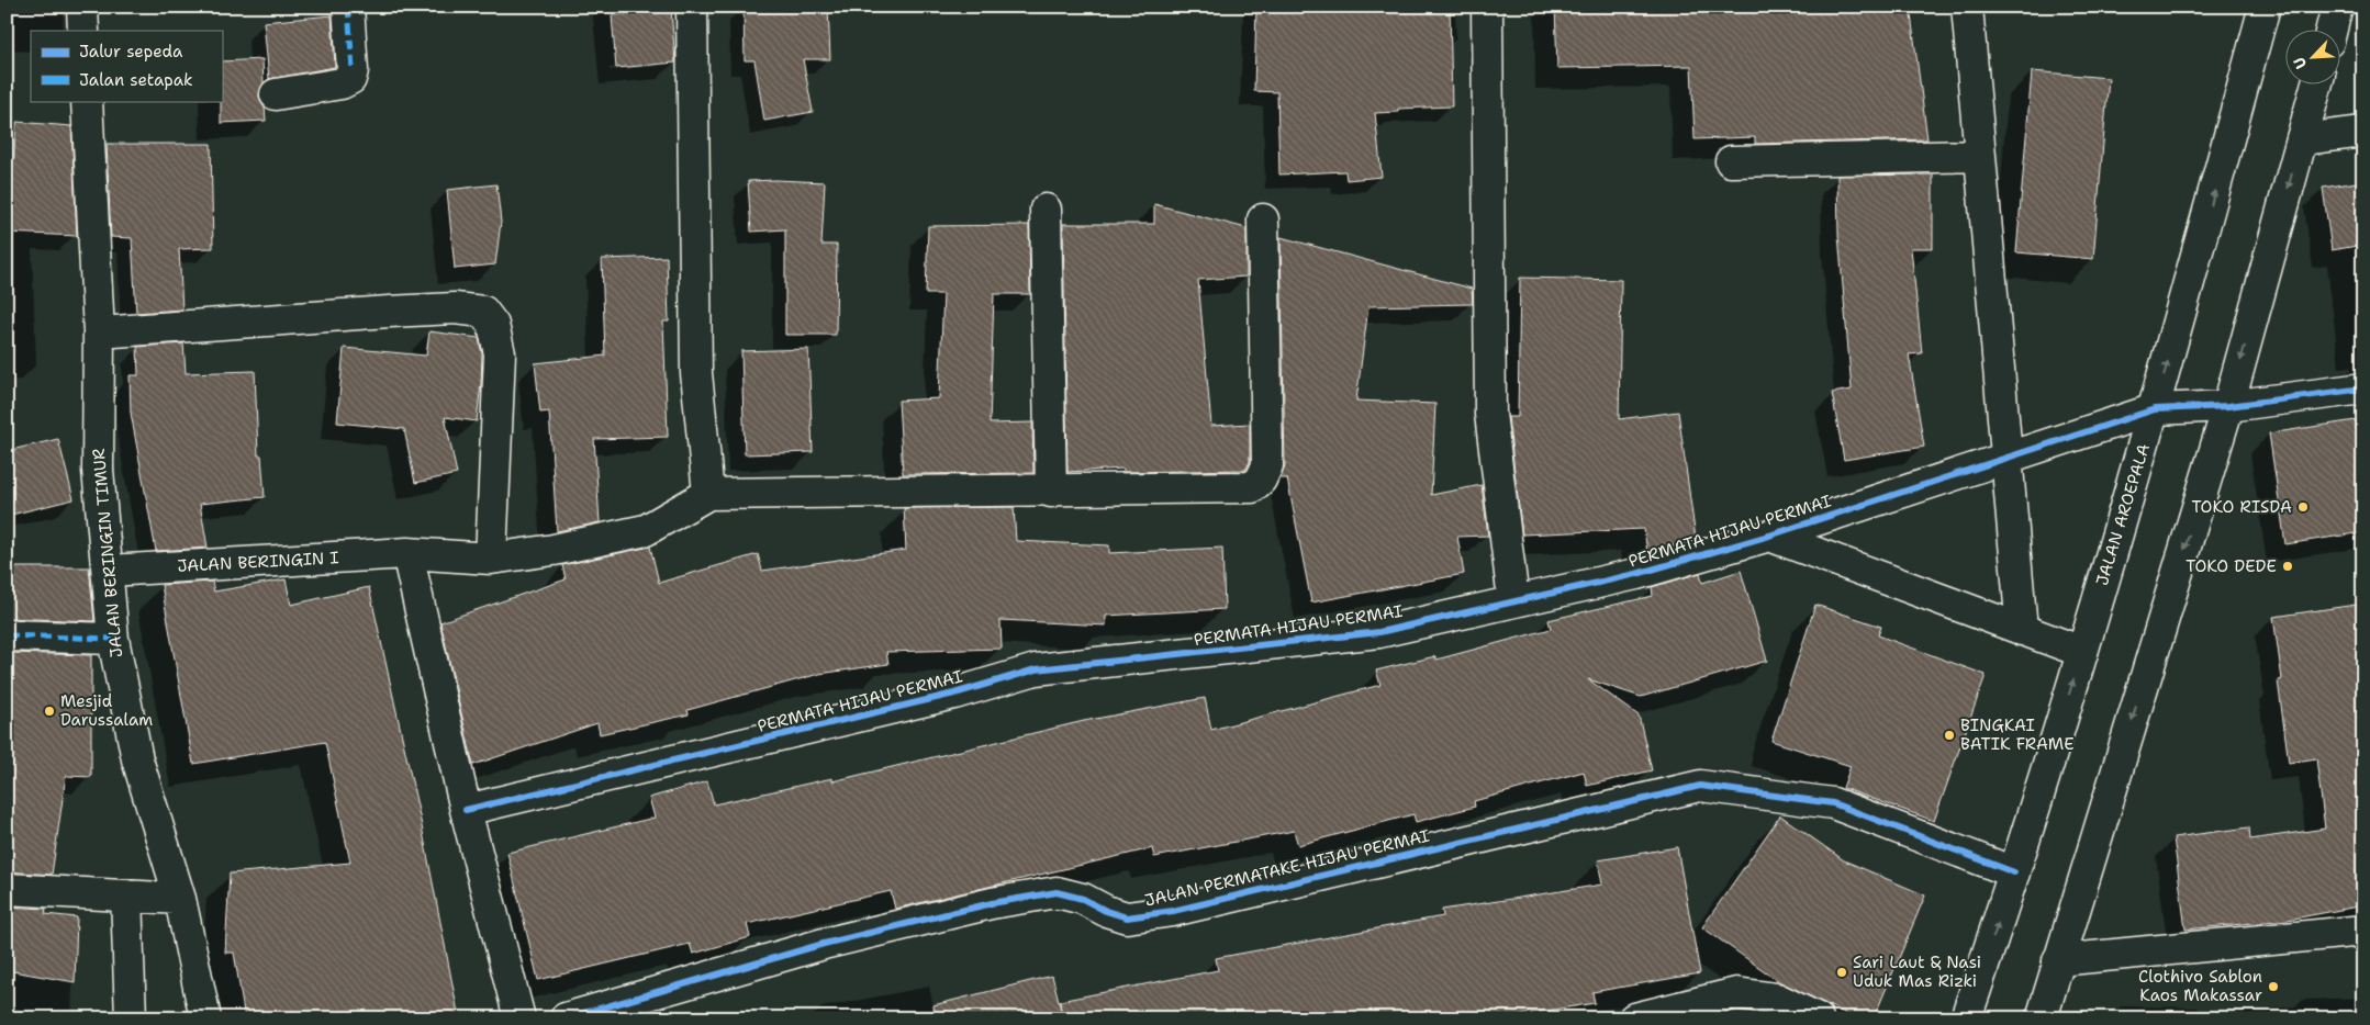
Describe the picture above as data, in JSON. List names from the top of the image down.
{
  "streets": {
    "street": [
      "JALAN AROEPALA",
      "PERMATA HIJAU PERMAI",
      "JALAN BERINGIN TIMUR",
      "JALAN BERINGIN I",
      "JALAN PERMATAKE HIJAU PERMAI"
    ]
  },
  "crossings": [
    ["JALAN AROEPALA", "PERMATA HIJAU PERMAI"],
    ["JALAN AROEPALA", "JALAN PERMATAKE HIJAU PERMAI"],
    ["JALAN BERINGIN TIMUR", "JALAN BERINGIN I"]
  ],
  "places": [
    "TOKO RISDA",
    "TOKO DEDE",
    "Mesjid Darussalam",
    "BINGKAI BATIK FRAME",
    "Sari Laut & Nasi Uduk Mas Rizki",
    "Clothivo Sablon Kaos Makassar"
  ],
  "legend": ["Jalur sepeda", "Jalan setapak"],
  "north": "bottom left"
}
